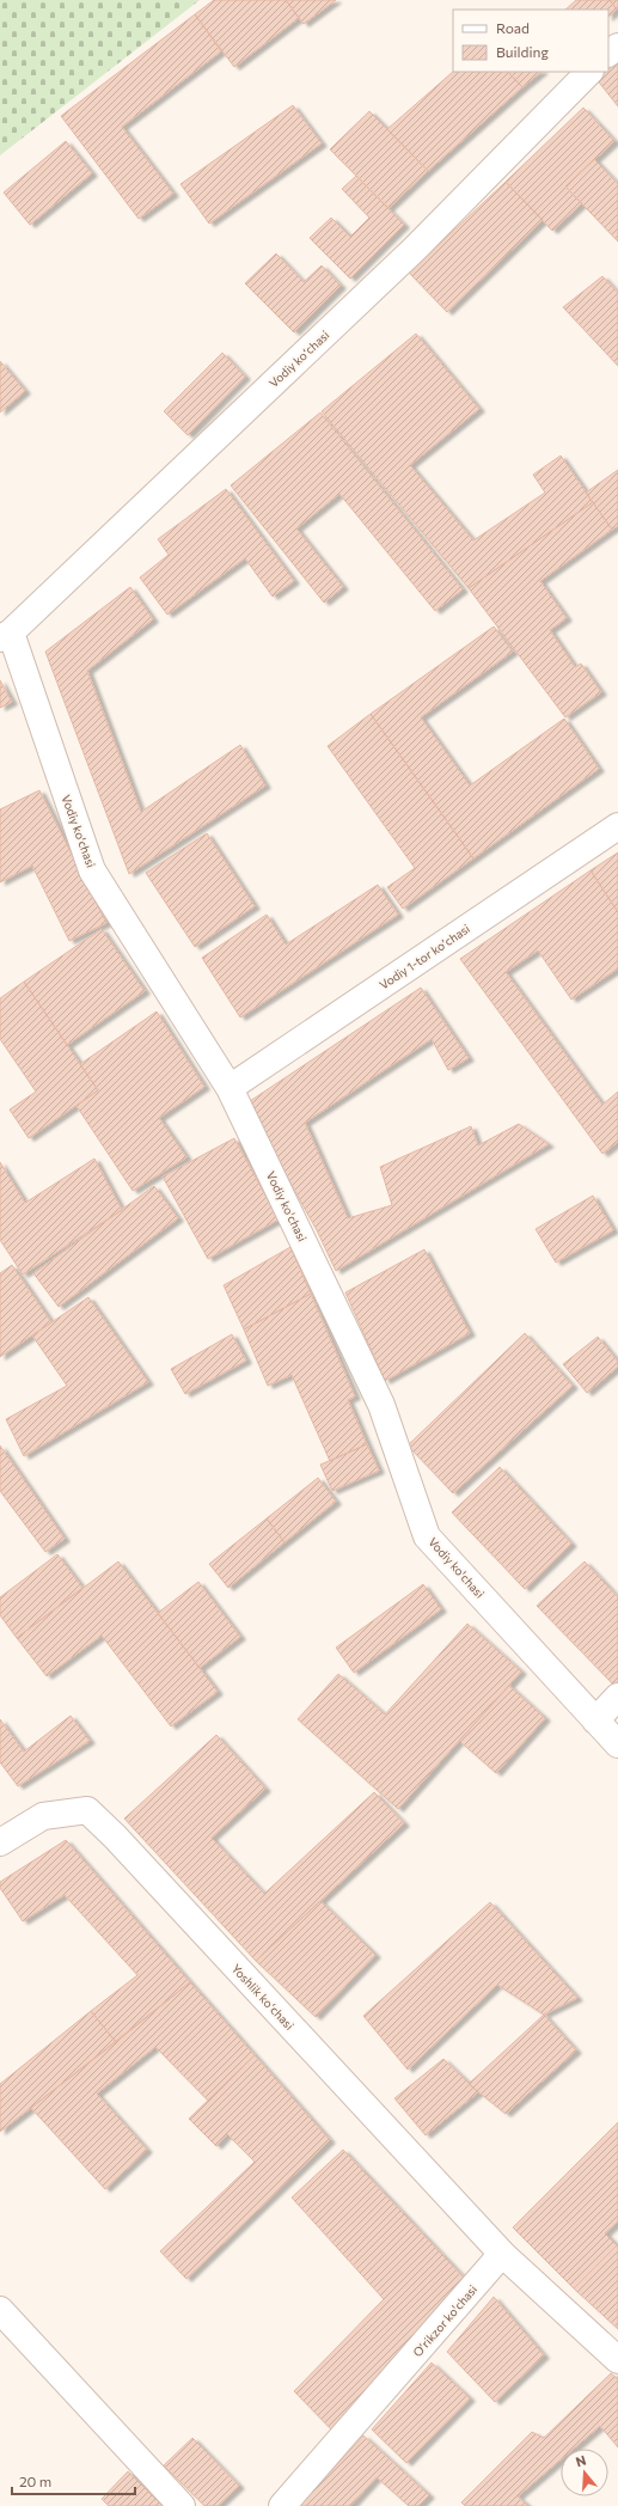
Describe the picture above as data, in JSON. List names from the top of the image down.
{
  "streets": {
    "street": [
      "Vodiy koʻchasi",
      "Vodiy ko'chasi",
      "Vodiy 1-tor koʼchasi",
      "Yoshlik koʻchasi",
      "Oʻrikzor ko'chasi"
    ]
  },
  "crossings": [
    ["Vodiy koʻchasi", "Vodiy ko'chasi"],
    ["Vodiy ko'chasi", "Vodiy 1-tor koʼchasi"],
    ["Yoshlik koʻchasi", "Oʻrikzor ko'chasi"]
  ],
  "legend": ["Road", "Building"],
  "scale_bar": "20 m",
  "north": "top"
}
